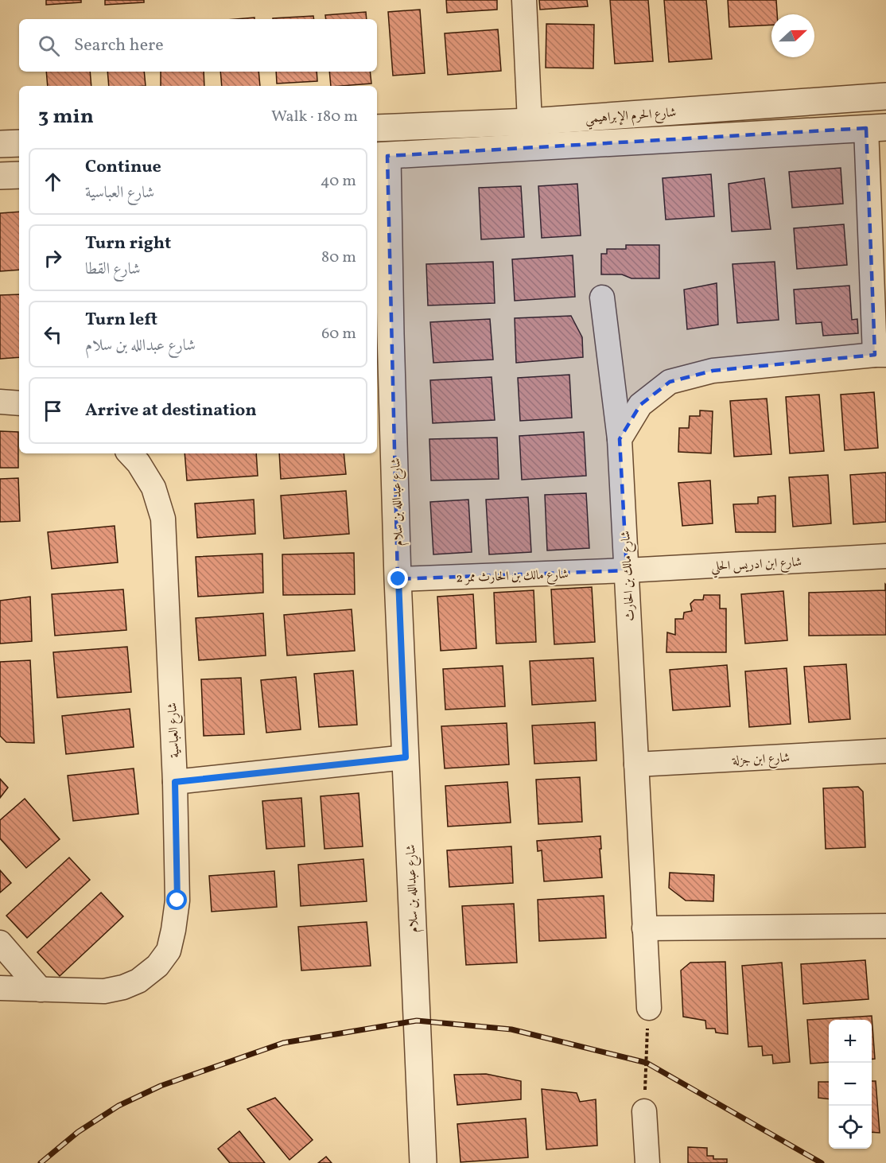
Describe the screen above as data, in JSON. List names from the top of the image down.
{
  "streets": {
    "street": [
      "شارع الحرم الإبراهيمي",
      "شارع عبدالله بن سلام",
      "شارع ابن ادريس الحلي",
      "شارع مالك بن الحارث ممر 2",
      "شارع مالك بن الحارث",
      "شارع العباسية",
      "شارع ابن جزلة"
    ]
  },
  "crossings": [
    ["شارع الحرم الإبراهيمي", "شارع عبدالله بن سلام"],
    ["شارع عبدالله بن سلام", "شارع مالك بن الحارث ممر 2"],
    ["شارع ابن ادريس الحلي", "شارع مالك بن الحارث ممر 2"],
    ["شارع ابن ادريس الحلي", "شارع مالك بن الحارث"],
    ["شارع مالك بن الحارث ممر 2", "شارع مالك بن الحارث"],
    ["شارع مالك بن الحارث", "شارع ابن جزلة"]
  ],
  "north": "right",
  "page": {
    "search": "Search here",
    "heading": ["3 min", "Walk · 180 m"],
    "list": [
      ["Continue", "شارع العباسية", "40 m"],
      ["Turn right", "شارع القطا", "80 m"],
      ["Turn left", "شارع عبدالله بن سلام", "60 m"],
      "Arrive at destination"
    ],
    "map_buttons": ["+", "−"]
  }
}
